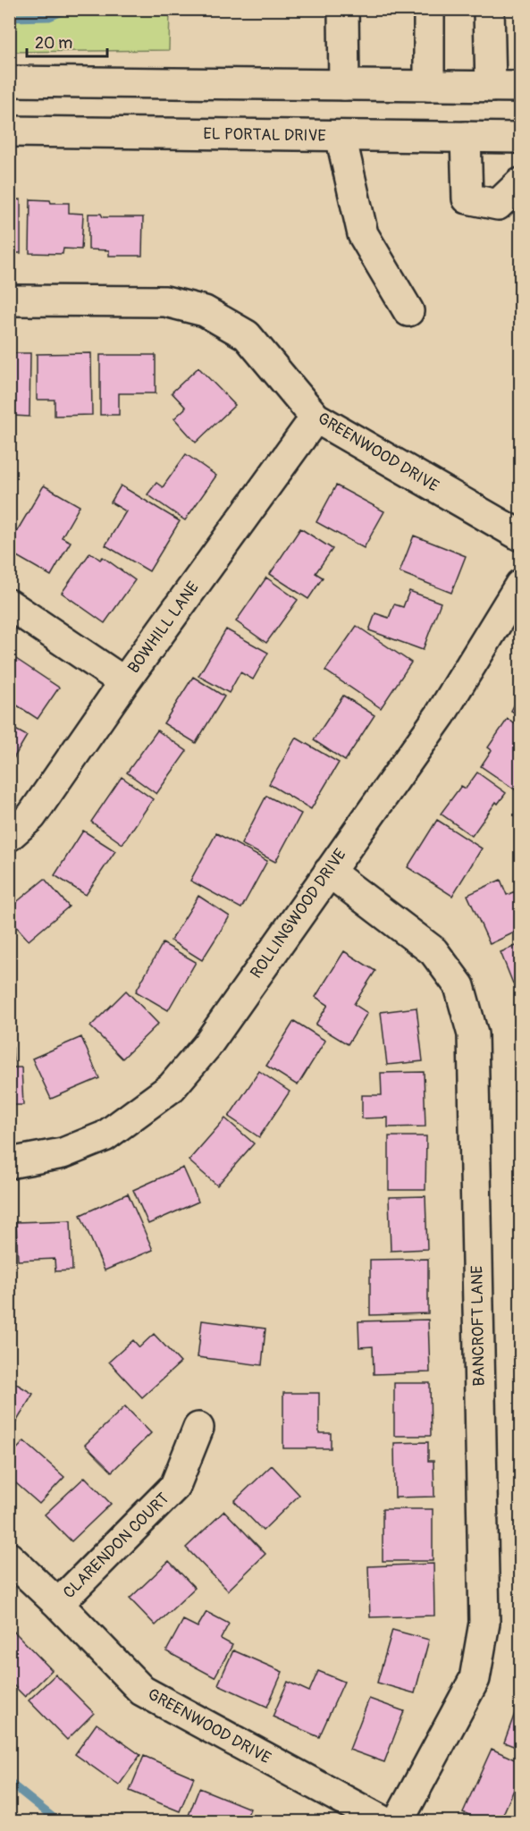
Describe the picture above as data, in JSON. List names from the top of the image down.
{
  "streets": {
    "street": [
      "EL PORTAL DRIVE",
      "GREENWOOD DRIVE",
      "BOWHILL LANE",
      "ROLLINGWOOD DRIVE",
      "BANCROFT LANE",
      "CLARENDON COURT"
    ]
  },
  "crossings": [
    ["GREENWOOD DRIVE", "BOWHILL LANE"],
    ["GREENWOOD DRIVE", "CLARENDON COURT"],
    ["ROLLINGWOOD DRIVE", "BANCROFT LANE"]
  ],
  "scale_bar": "20 m"
}
